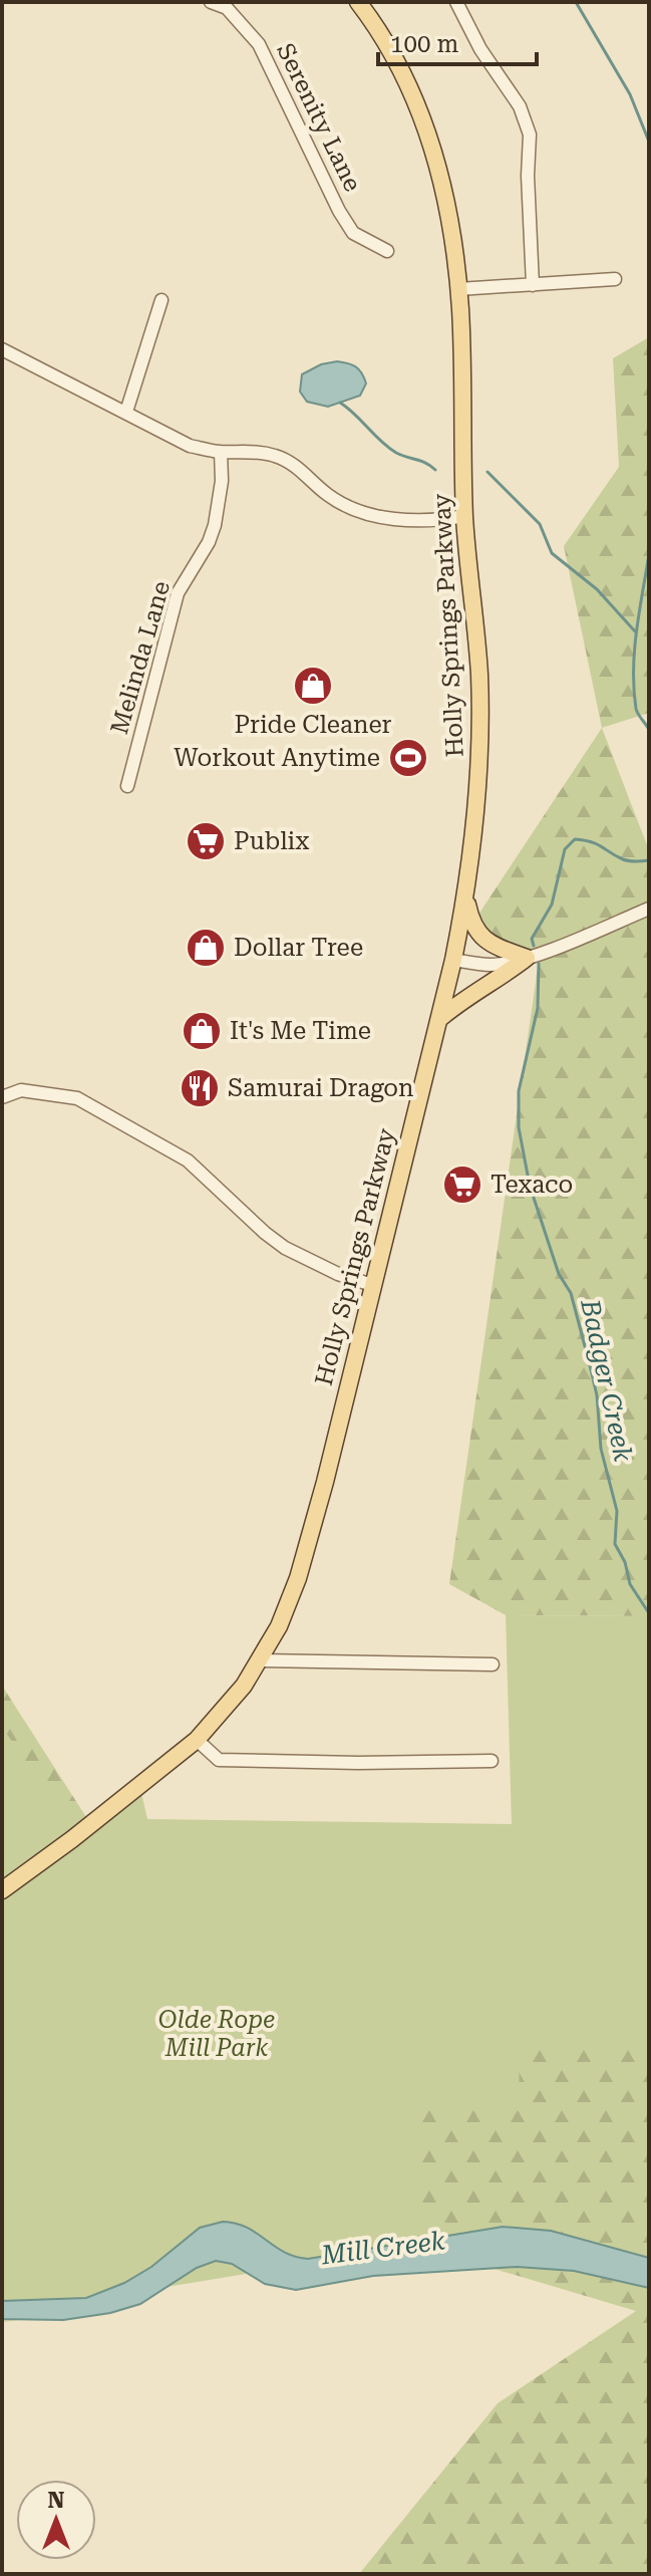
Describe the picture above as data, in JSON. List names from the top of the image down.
{
  "streets": {
    "main road": ["Holly Springs Parkway"],
    "street": ["Serenity Lane", "Melinda Lane"]
  },
  "water": ["Badger Creek", "Mill Creek"],
  "parks": ["Olde Rope Mill Park"],
  "places": {
    "shop": ["Pride Cleaner", "Dollar Tree", "It's Me Time"],
    "sports": ["Workout Anytime"],
    "supermarket": ["Publix", "Texaco"],
    "restaurant": ["Samurai Dragon"]
  },
  "scale_bar": "100 m",
  "north": "top"
}
